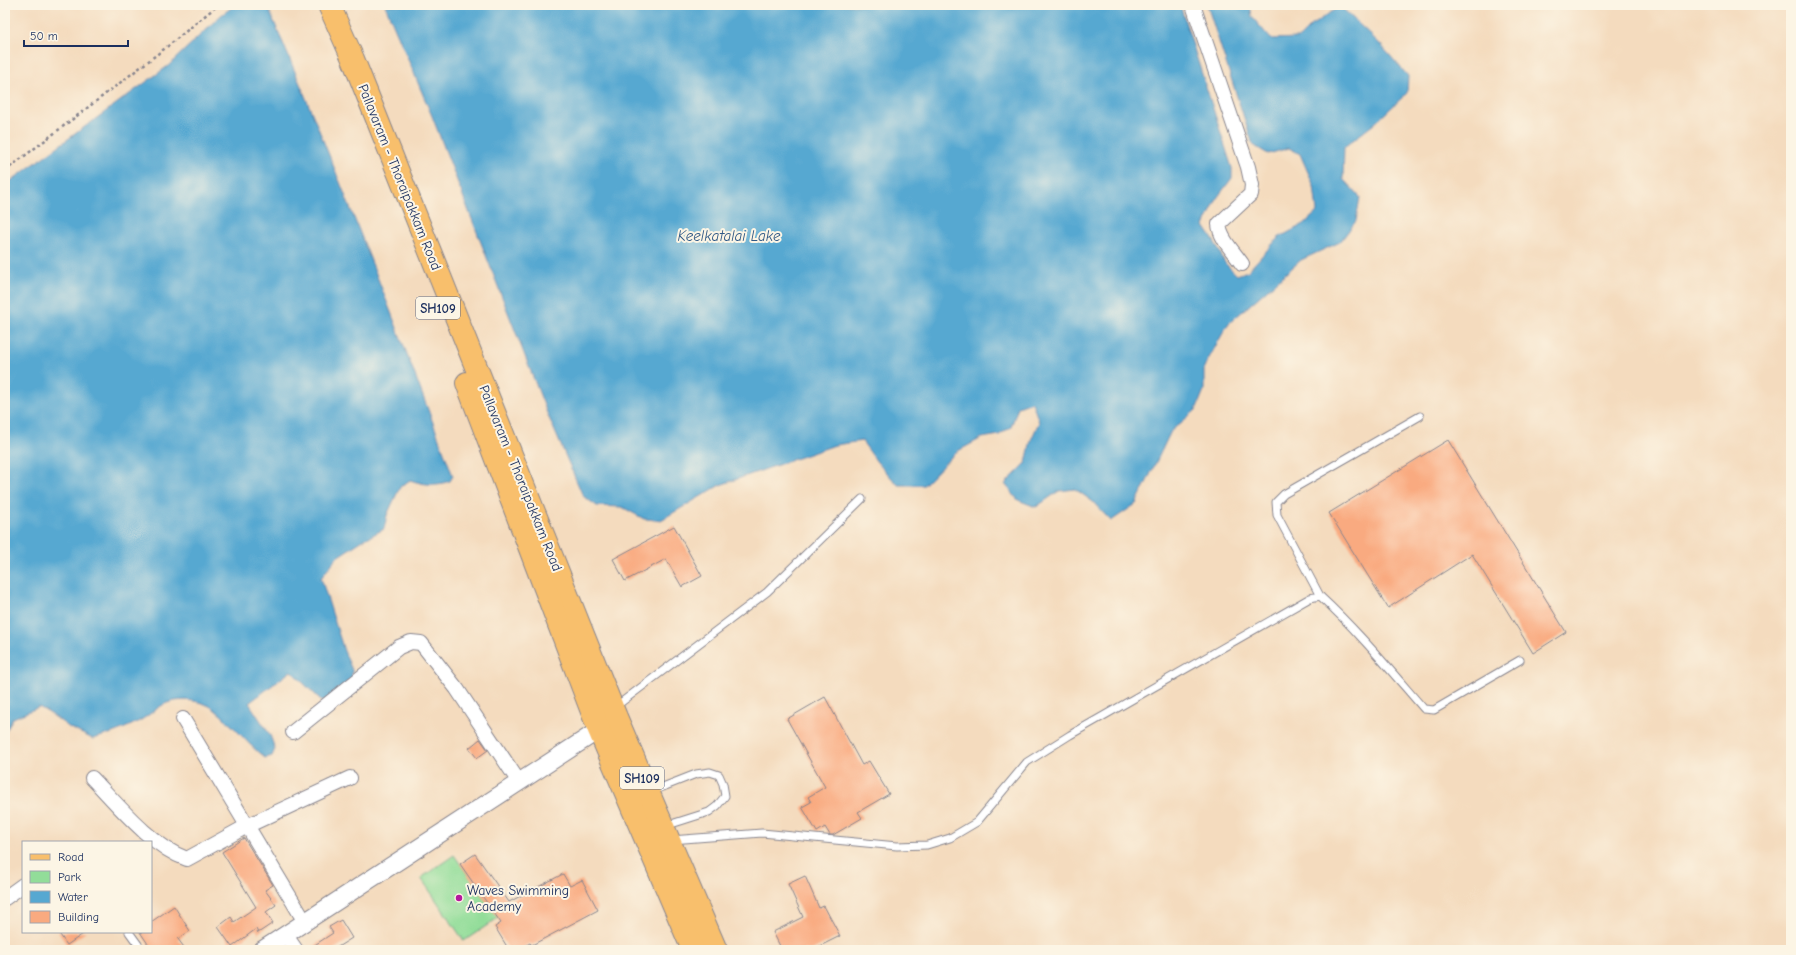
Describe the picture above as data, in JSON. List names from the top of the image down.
{
  "streets": {
    "main road": ["Pallavaram - Thoraipakkam Road", "SH109"]
  },
  "water": ["Keelkatalai Lake"],
  "places": ["Waves Swimming Academy"],
  "legend": [
    "Road",
    "Park",
    "Water",
    "Building"
  ],
  "scale_bar": "50 m"
}
